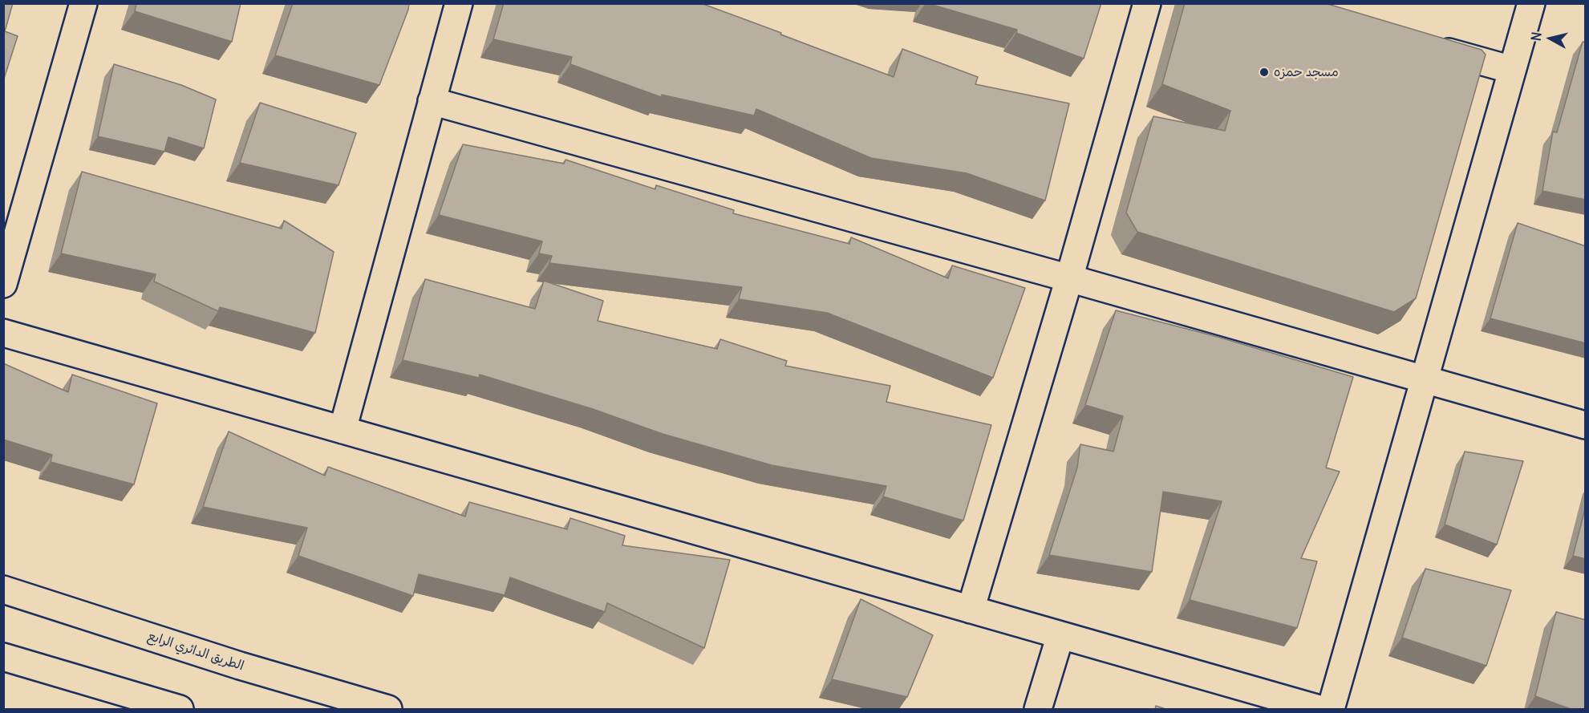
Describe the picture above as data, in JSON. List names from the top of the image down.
{
  "streets": {
    "street": ["الطريق الدائري الرابع"]
  },
  "places": ["مسجد حمزه"],
  "north": "left"
}
